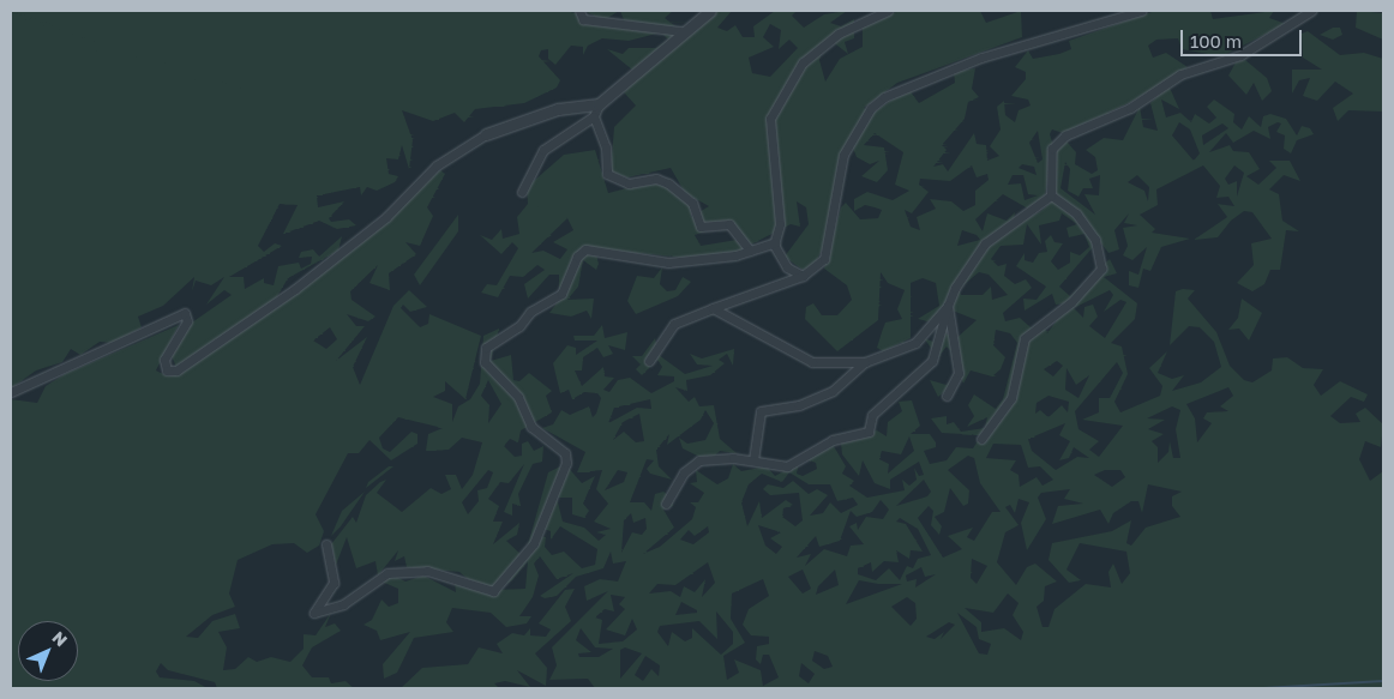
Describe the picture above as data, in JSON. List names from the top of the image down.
{
  "scale_bar": "100 m",
  "north": "top right"
}
